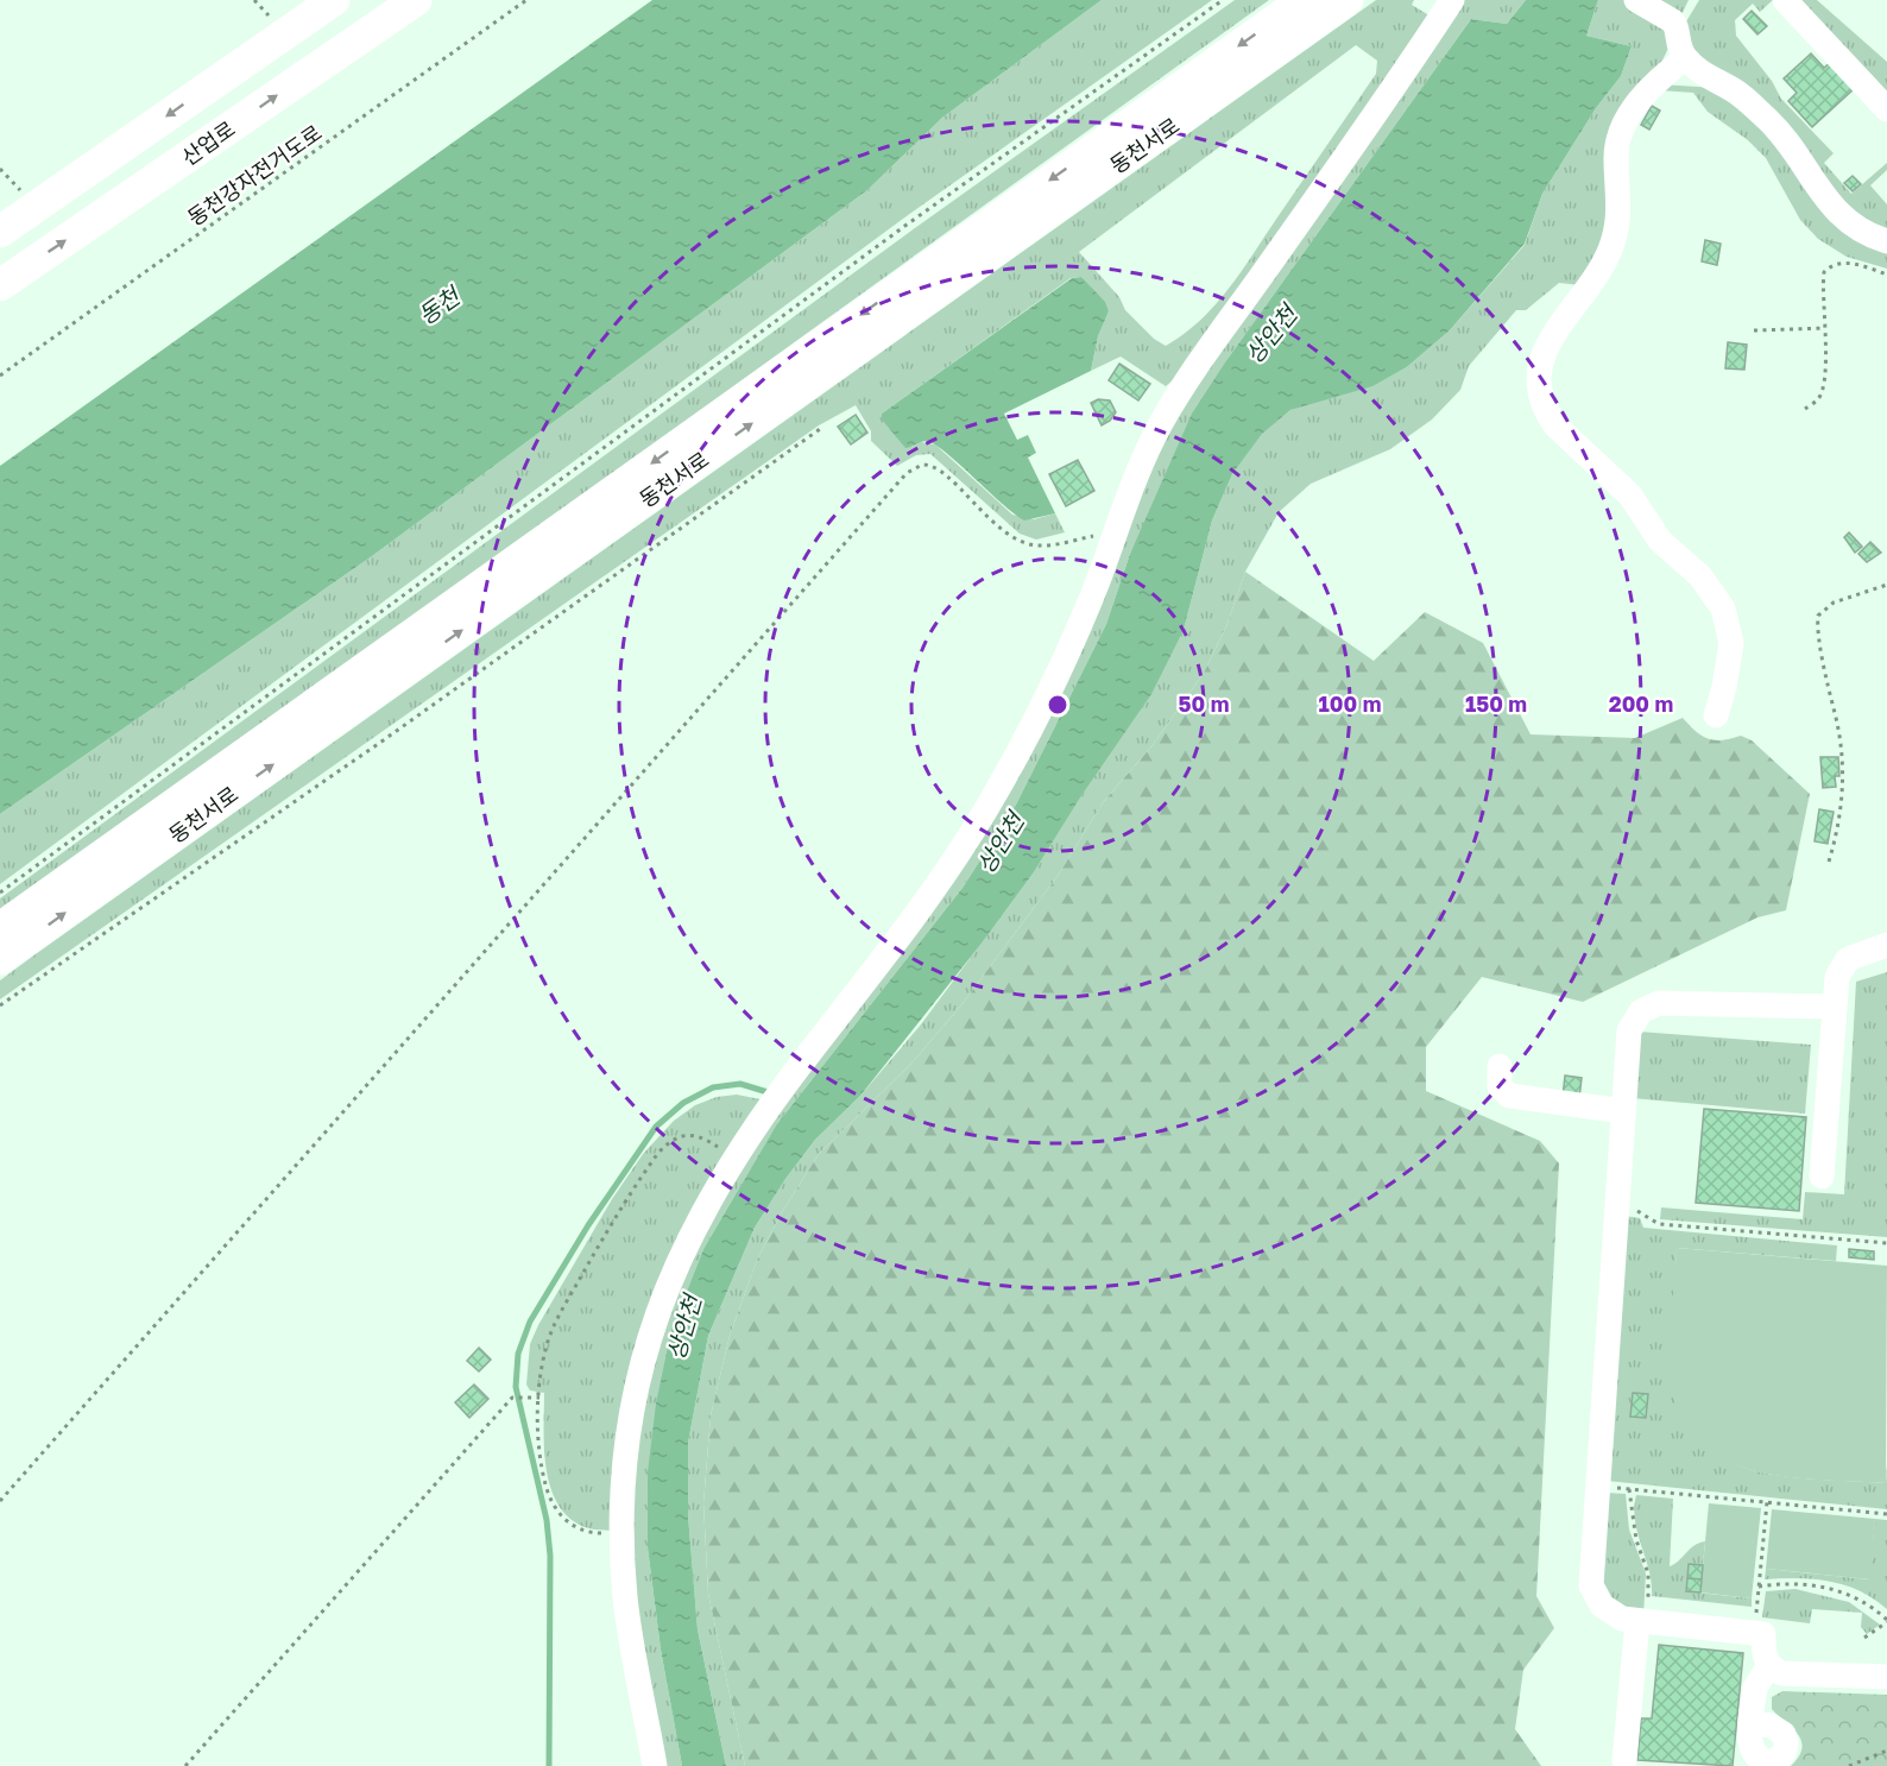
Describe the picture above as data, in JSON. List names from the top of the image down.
{
  "streets": {
    "main road": ["산업로", "동천서로"],
    "path": ["동천강자전거도로"]
  },
  "water": ["동천", "상안천"],
  "rings": [
    "50 m",
    "100 m",
    "150 m",
    "200 m"
  ]
}
